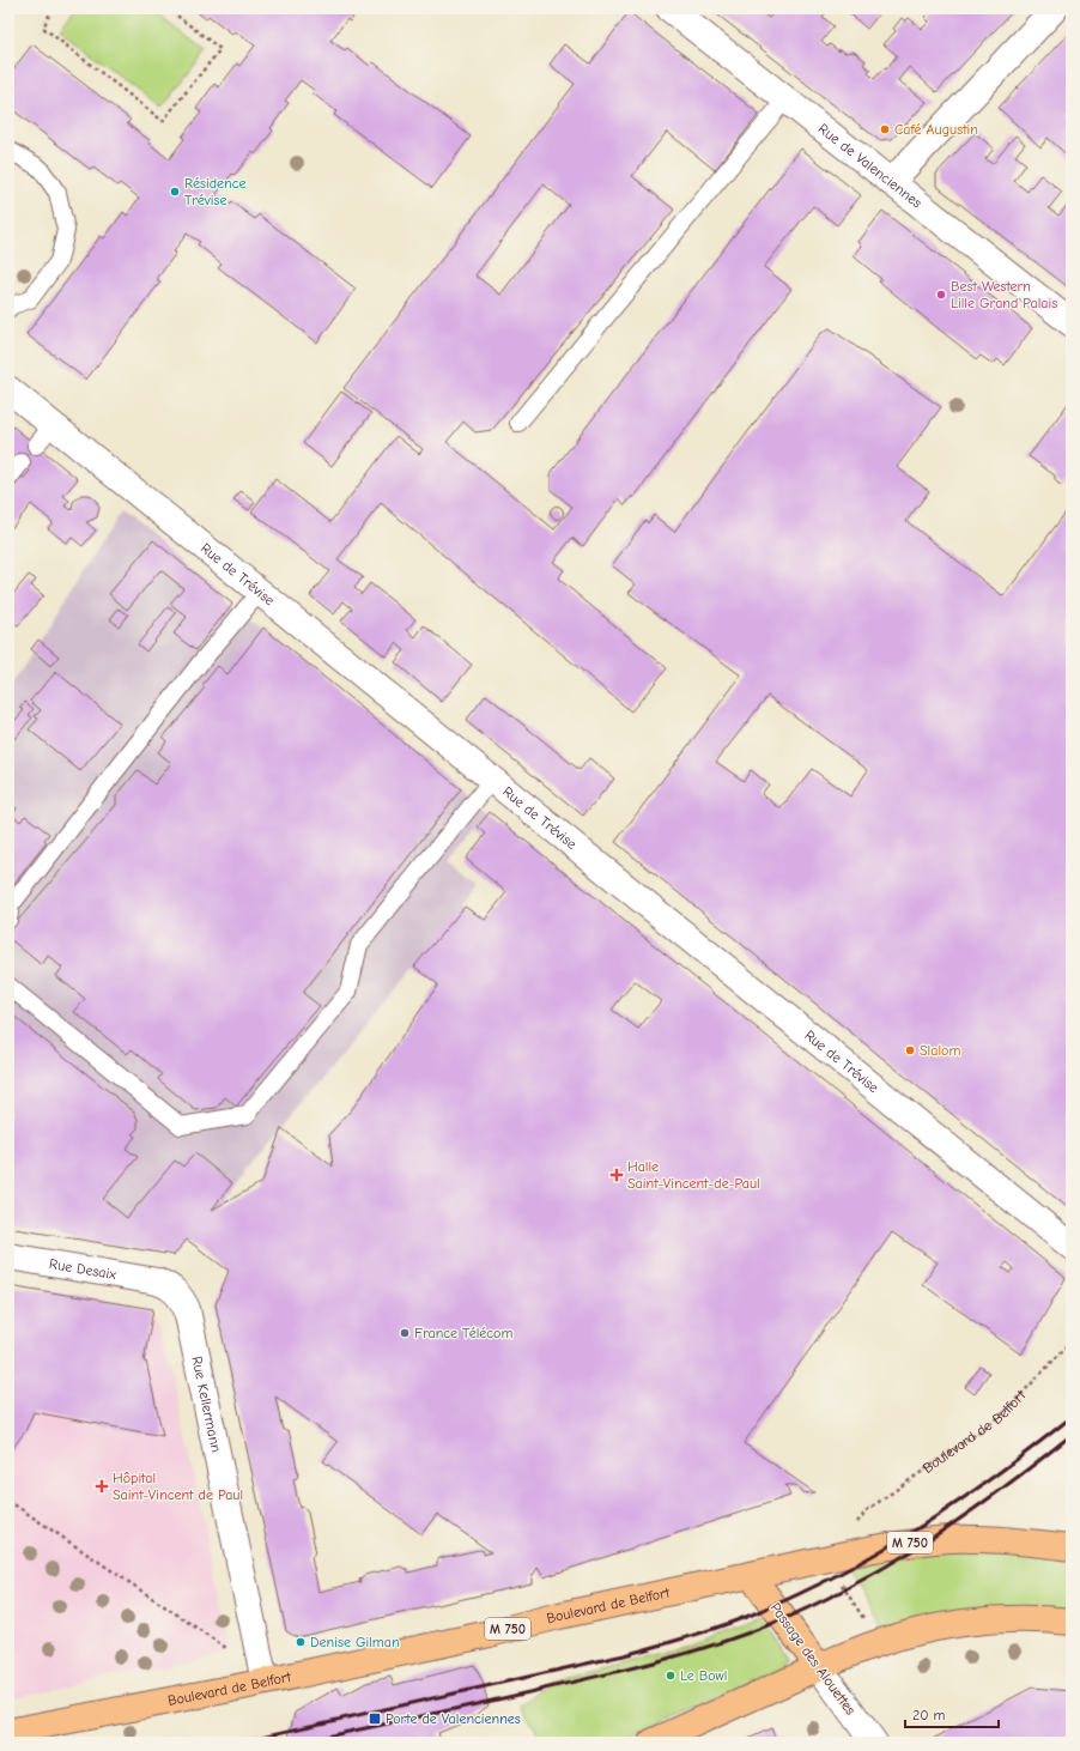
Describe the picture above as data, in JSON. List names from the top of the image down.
{
  "streets": {
    "main road": ["Boulevard de Belfort", "M 750", "Passage des Alouettes"],
    "street": [
      "Rue de Valenciennes",
      "Rue de Trévise",
      "Rue Desaix",
      "Rue Kellermann"
    ]
  },
  "crossings": [
    ["Rue Desaix", "Rue Kellermann"],
    ["Rue Kellermann", "Boulevard de Belfort"],
    ["Boulevard de Belfort", "Passage des Alouettes"]
  ],
  "places": {
    "other": [
      "Café Augustin",
      "Résidence Trévise",
      "Best Western Lille Grand Palais",
      "Slalom",
      "France Télécom",
      "Denise Gilman",
      "Le Bowl"
    ],
    "health": ["Halle Saint-Vincent-de-Paul", "Hôpital Saint-Vincent de Paul"],
    "transit": ["Porte de Valenciennes"]
  },
  "scale_bar": "20 m"
}
